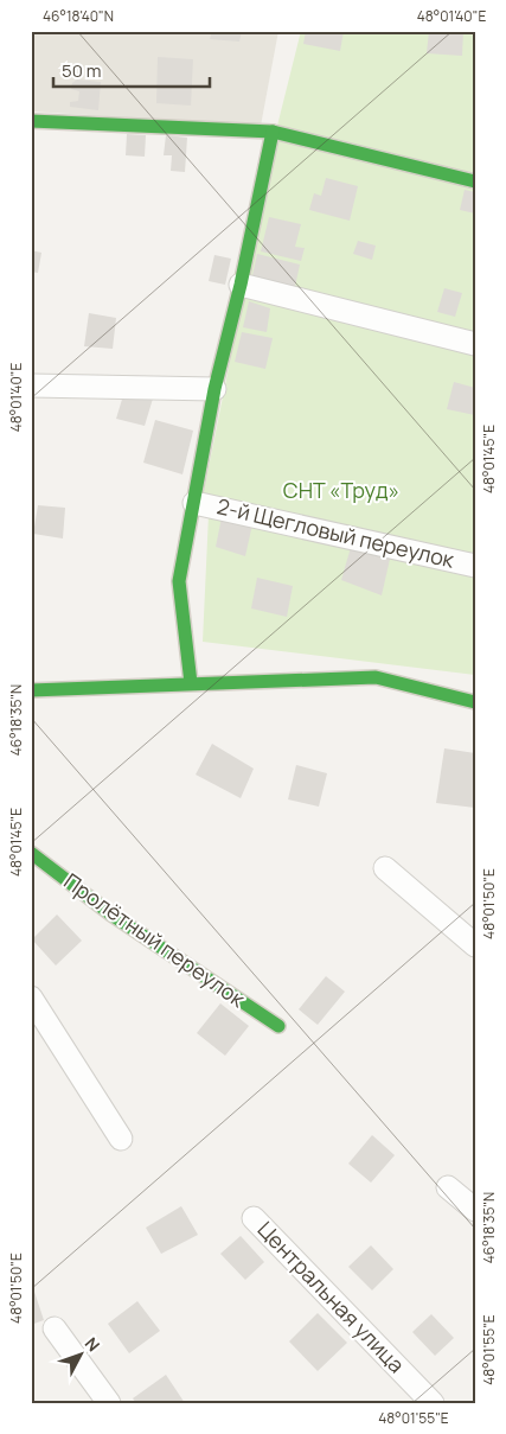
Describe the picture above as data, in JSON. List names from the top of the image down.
{
  "streets": {
    "street": ["2-й Щегловый переулок", "Пролётный переулок", "Центральная улица"]
  },
  "parks": ["СНТ «Труд»"],
  "scale_bar": "50 m",
  "north": "top right",
  "coordinates": [
    "46°18'40\"N",
    "48°01'40\"E",
    "48°01'45\"E",
    "46°18'35\"N",
    "48°01'50\"E",
    "48°01'55\"E"
  ]
}
